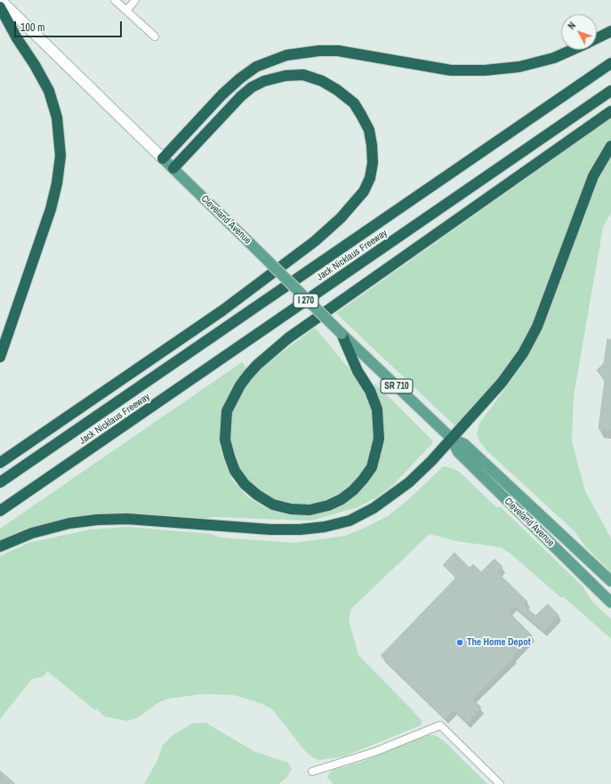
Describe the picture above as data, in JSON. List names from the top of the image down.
{
  "streets": {
    "highway": ["Jack Nicklaus Freeway", "I 270"],
    "main road": ["Cleveland Avenue", "SR 710"]
  },
  "places": ["The Home Depot"],
  "scale_bar": "100 m",
  "north": "top left"
}
